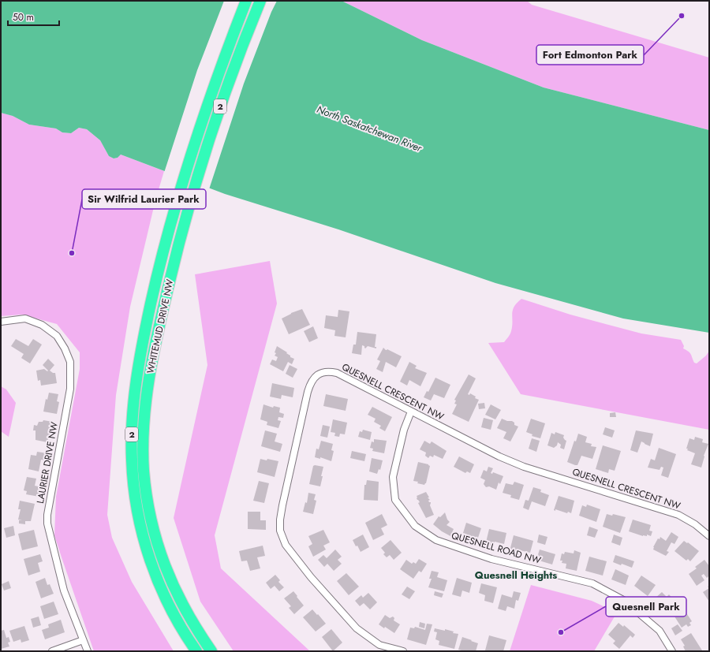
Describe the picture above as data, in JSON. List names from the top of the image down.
{
  "streets": {
    "highway": ["2", "WHITEMUD DRIVE NW"],
    "street": ["QUESNELL CRESCENT NW", "LAURIER DRIVE NW", "QUESNELL ROAD NW"]
  },
  "crossings": [
    ["QUESNELL CRESCENT NW", "QUESNELL ROAD NW"]
  ],
  "districts": ["Quesnell Heights"],
  "water": ["North Saskatchewan River"],
  "places": ["Fort Edmonton Park", "Sir Wilfrid Laurier Park", "Quesnell Park"],
  "scale_bar": "50 m"
}
